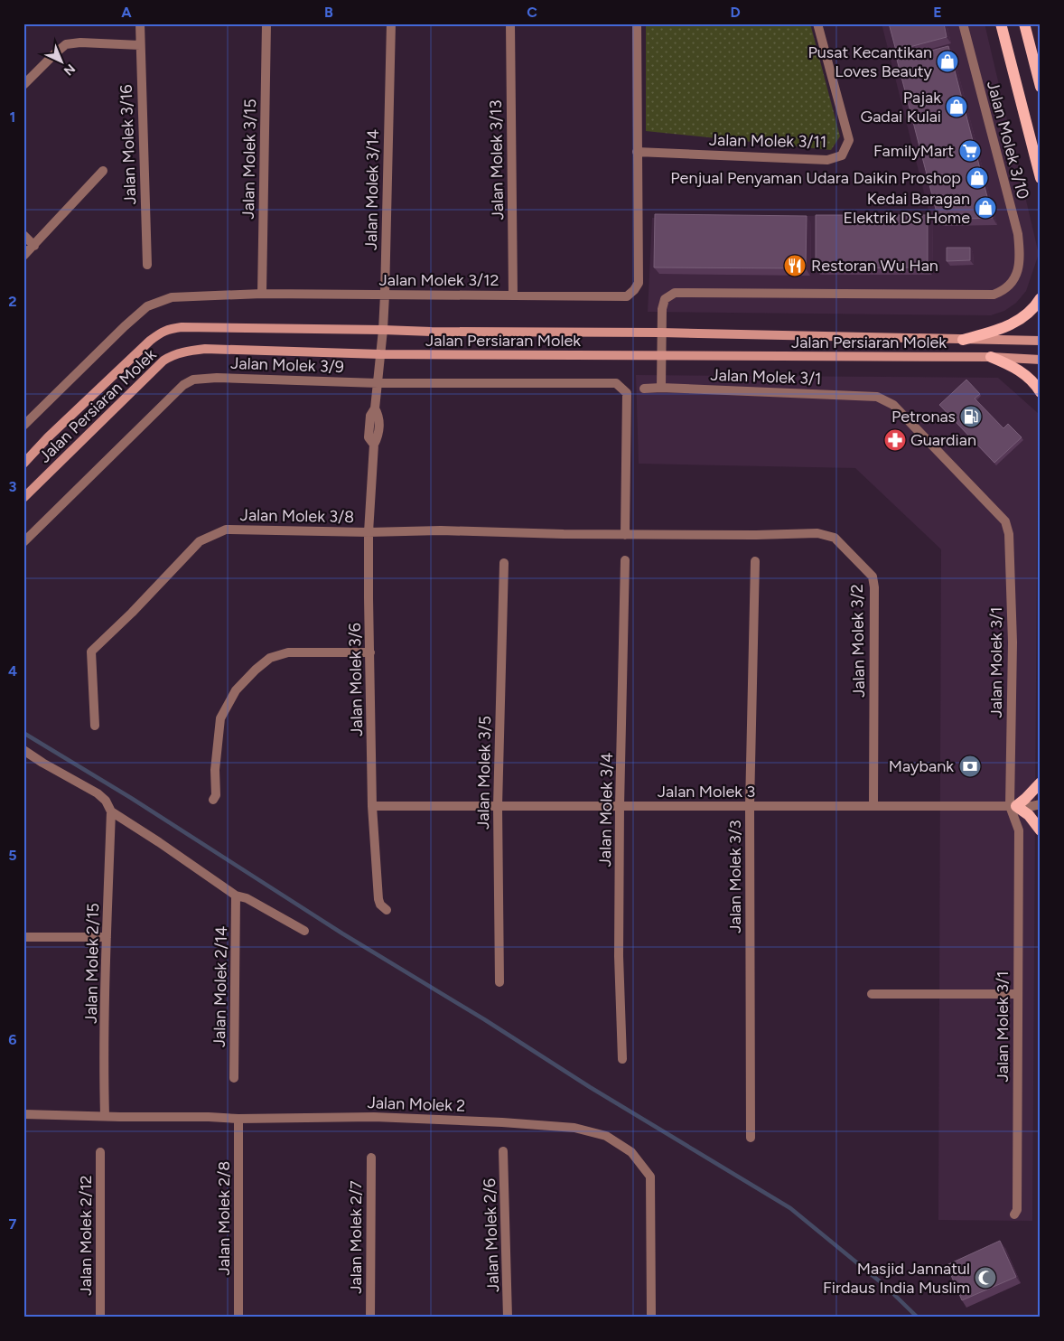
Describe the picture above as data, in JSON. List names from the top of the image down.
{
  "streets": {
    "main road": ["Jalan Persiaran Molek"],
    "street": [
      "Jalan Molek 3/10",
      "Jalan Molek 3/11",
      "Jalan Molek 3/16",
      "Jalan Molek 3/15",
      "Jalan Molek 3/13",
      "Jalan Molek 3/14",
      "Jalan Molek 3/12",
      "Jalan Molek 3/9",
      "Jalan Molek 3/1",
      "Jalan Molek 3/8",
      "Jalan Molek 3/2",
      "Jalan Molek 3/6",
      "Jalan Molek 3/5",
      "Jalan Molek 3",
      "Jalan Molek 3/4",
      "Jalan Molek 3/3",
      "Jalan Molek 2/15",
      "Jalan Molek 2/14",
      "Jalan Molek 2",
      "Jalan Molek 2/8",
      "Jalan Molek 2/12",
      "Jalan Molek 2/6",
      "Jalan Molek 2/7"
    ]
  },
  "crossings": [
    ["Jalan Molek 3/10", "Jalan Persiaran Molek"],
    ["Jalan Molek 3/10", "Jalan Molek 3/1"],
    ["Jalan Molek 3/11", "Jalan Molek 3/12"],
    ["Jalan Molek 3/15", "Jalan Molek 3/12"],
    ["Jalan Molek 3/13", "Jalan Molek 3/12"],
    ["Jalan Molek 3/14", "Jalan Molek 3/12"],
    ["Jalan Molek 3/14", "Jalan Persiaran Molek"],
    ["Jalan Molek 3/14", "Jalan Molek 3/9"],
    ["Jalan Molek 3/14", "Jalan Molek 3/6"],
    ["Jalan Molek 3/9", "Jalan Molek 3/8"],
    ["Jalan Molek 3/9", "Jalan Molek 3/2"],
    ["Jalan Molek 3/9", "Jalan Molek 3/6"],
    ["Jalan Molek 3/1", "Jalan Molek 3"],
    ["Jalan Molek 3/8", "Jalan Molek 3/2"],
    ["Jalan Molek 3/8", "Jalan Molek 3/6"],
    ["Jalan Molek 3/2", "Jalan Molek 3"],
    ["Jalan Molek 3/6", "Jalan Molek 3"],
    ["Jalan Molek 3/5", "Jalan Molek 3"],
    ["Jalan Molek 3", "Jalan Molek 3/4"],
    ["Jalan Molek 3", "Jalan Molek 3/3"],
    ["Jalan Molek 2/15", "Jalan Molek 2"],
    ["Jalan Molek 2", "Jalan Molek 2/8"]
  ],
  "places": {
    "shop": [
      "Pusat Kecantikan Loves Beauty",
      "Pajak Gadai Kulai",
      "Penjual Penyaman Udara Daikin Proshop",
      "Kedai Baragan Elektrik DS Home"
    ],
    "supermarket": ["FamilyMart"],
    "restaurant": ["Restoran Wu Han"],
    "fuel station": ["Petronas"],
    "pharmacy": ["Guardian"],
    "bank": ["Maybank"],
    "mosque": ["Masjid Jannatul Firdaus India Muslim"]
  },
  "north": "bottom right",
  "grid": {
    "columns": [
      "A",
      "B",
      "C",
      "D",
      "E"
    ],
    "rows": [
      "1",
      "2",
      "3",
      "4",
      "5",
      "6",
      "7"
    ]
  }
}
